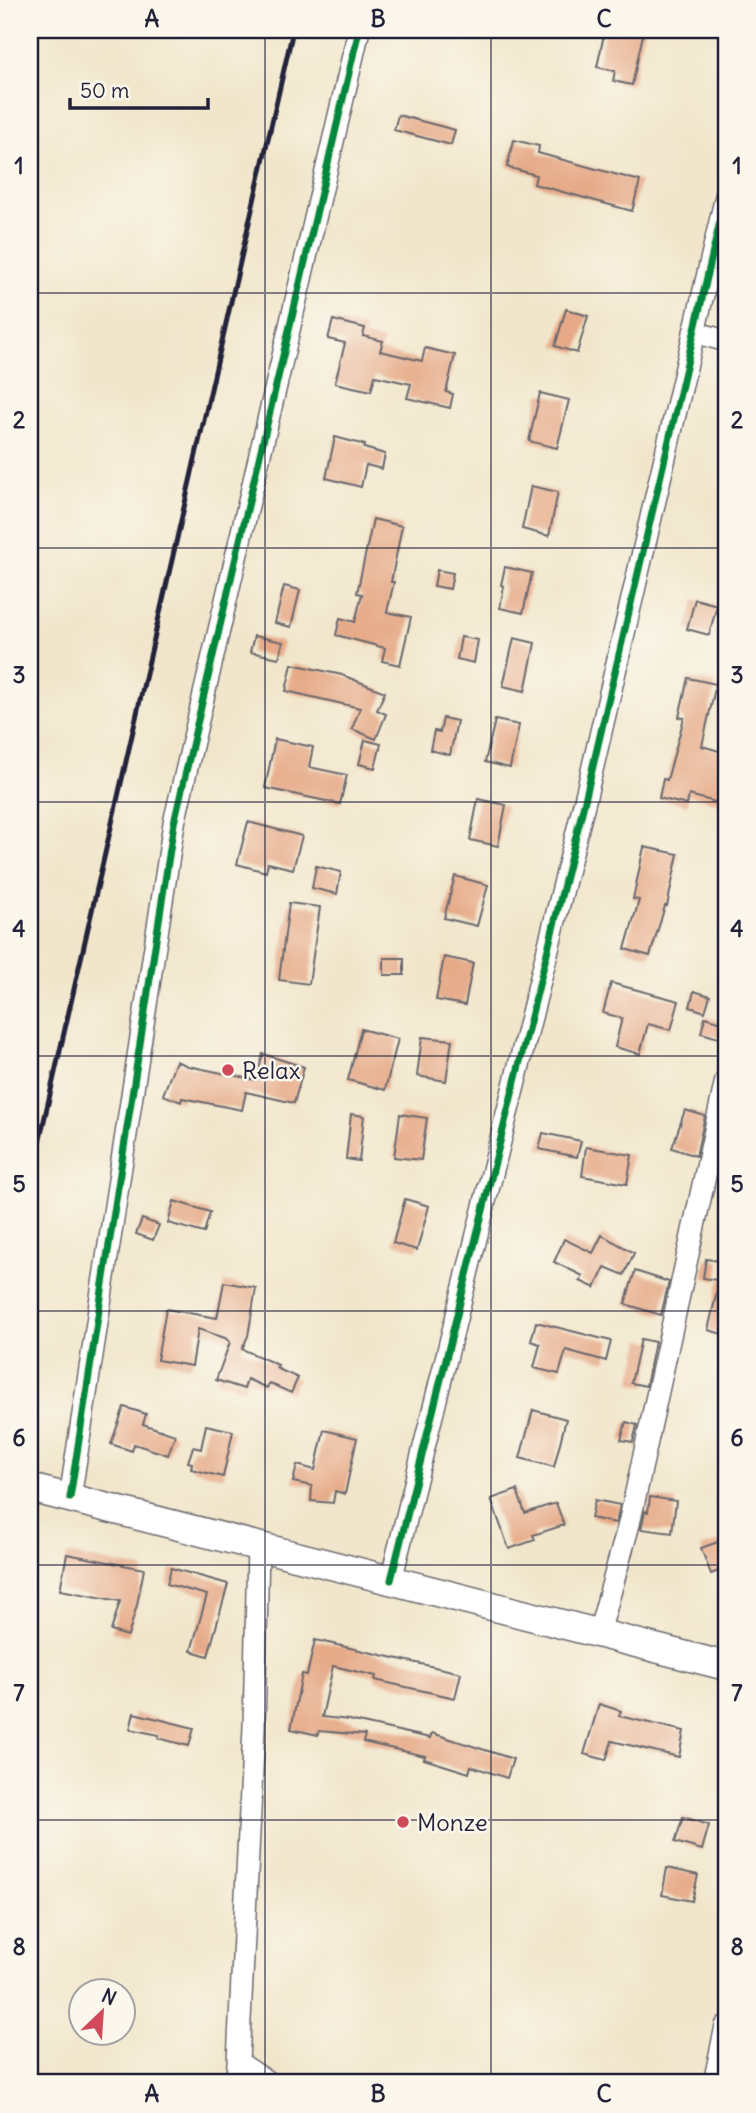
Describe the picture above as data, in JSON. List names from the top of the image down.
{
  "places": ["Relax", "Monze"],
  "scale_bar": "50 m",
  "north": "top right",
  "grid": {
    "columns": ["A", "B", "C"],
    "rows": [
      "1",
      "2",
      "3",
      "4",
      "5",
      "6",
      "7",
      "8"
    ]
  }
}
